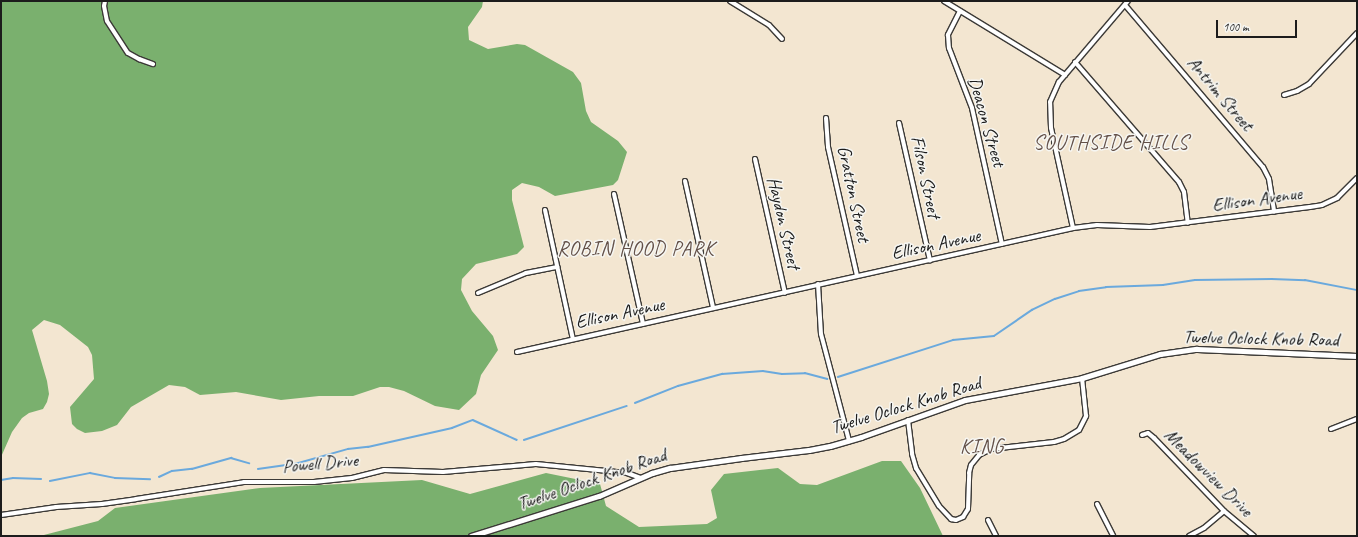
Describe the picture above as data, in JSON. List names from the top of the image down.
{
  "streets": {
    "street": [
      "Antrim Street",
      "Deacon Street",
      "Filson Street",
      "Gratton Street",
      "Ellison Avenue",
      "Haydon Street",
      "Twelve Oclock Knob Road",
      "Powell Drive",
      "Meadowview Drive"
    ]
  },
  "crossings": [
    ["Antrim Street", "Ellison Avenue"],
    ["Deacon Street", "Ellison Avenue"],
    ["Filson Street", "Ellison Avenue"],
    ["Gratton Street", "Ellison Avenue"],
    ["Ellison Avenue", "Haydon Street"],
    ["Twelve Oclock Knob Road", "Powell Drive"]
  ],
  "districts": ["SOUTHSIDE HILLS", "ROBIN HOOD PARK", "KING"],
  "scale_bar": "100 m"
}
